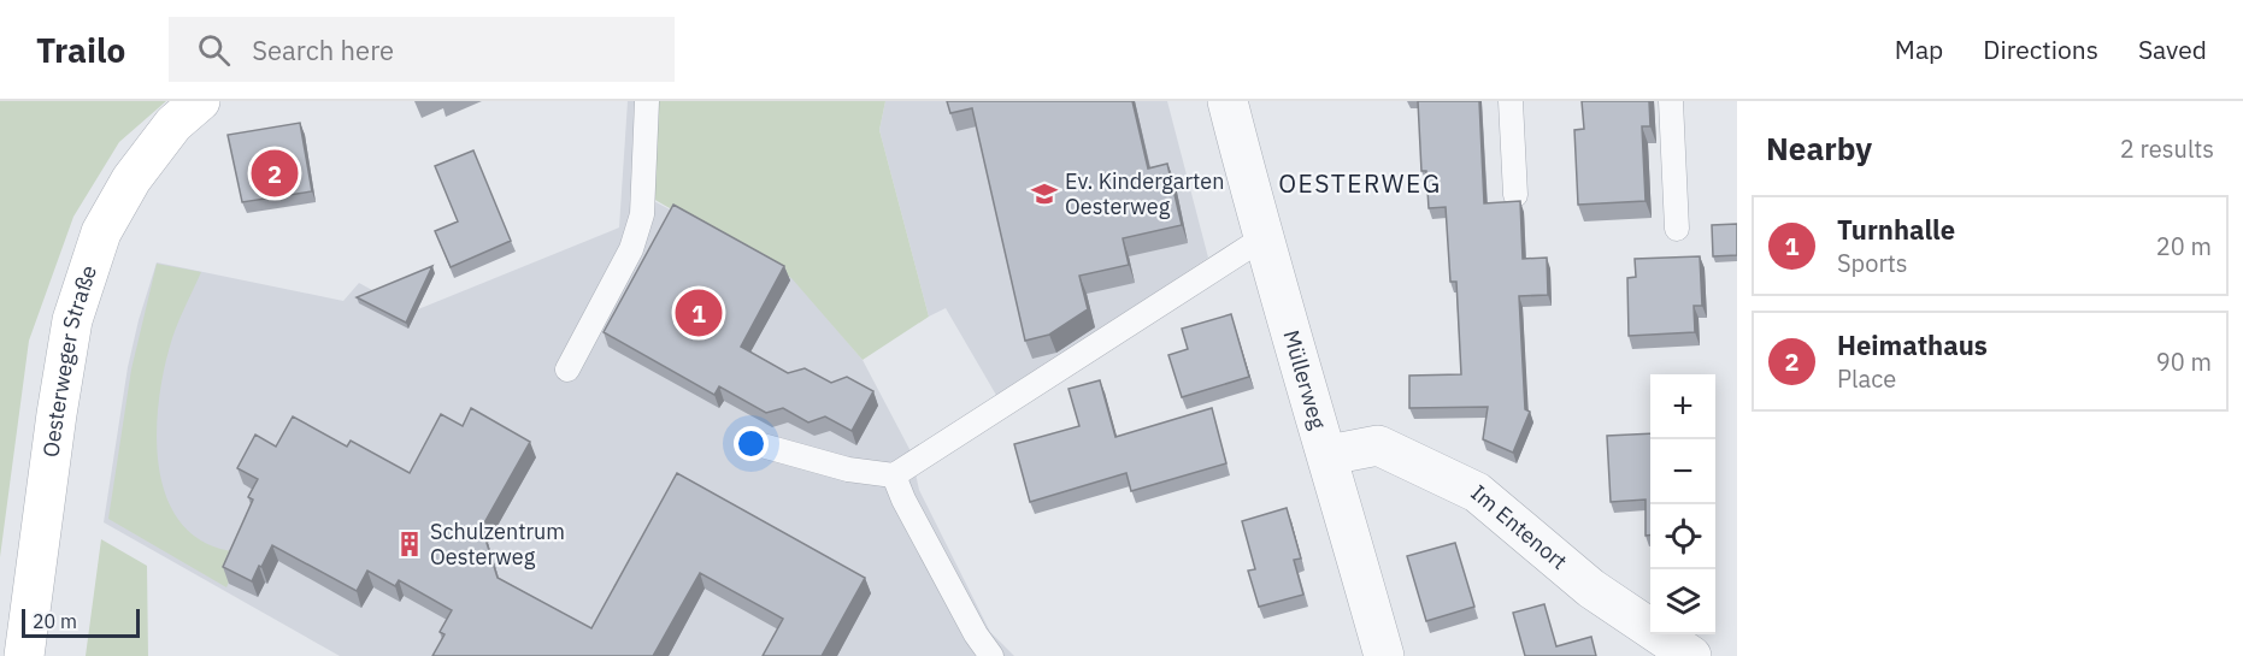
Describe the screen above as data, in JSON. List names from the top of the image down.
{
  "streets": {
    "main road": ["Oesterweger Straße"],
    "street": ["Müllerweg", "Im Entenort"]
  },
  "crossings": [
    ["Müllerweg", "Im Entenort"]
  ],
  "districts": ["OESTERWEG"],
  "places": {
    "school or university": ["Ev. Kindergarten Oesterweg"],
    "building": ["Schulzentrum Oesterweg"]
  },
  "scale_bar": "20 m",
  "page": {
    "header": "Trailo",
    "search": "Search here",
    "nav": ["Map", "Directions", "Saved"],
    "heading": ["Nearby", "2 results"],
    "pins": ["2", "1"],
    "list": [
      {
        "mark": "1",
        "name": "Turnhalle",
        "note": "Sports",
        "value": "20 m"
      },
      {
        "mark": "2",
        "name": "Heimathaus",
        "note": "Place",
        "value": "90 m"
      }
    ],
    "map_buttons": ["+", "−"],
    "scale": "20 m"
  }
}
